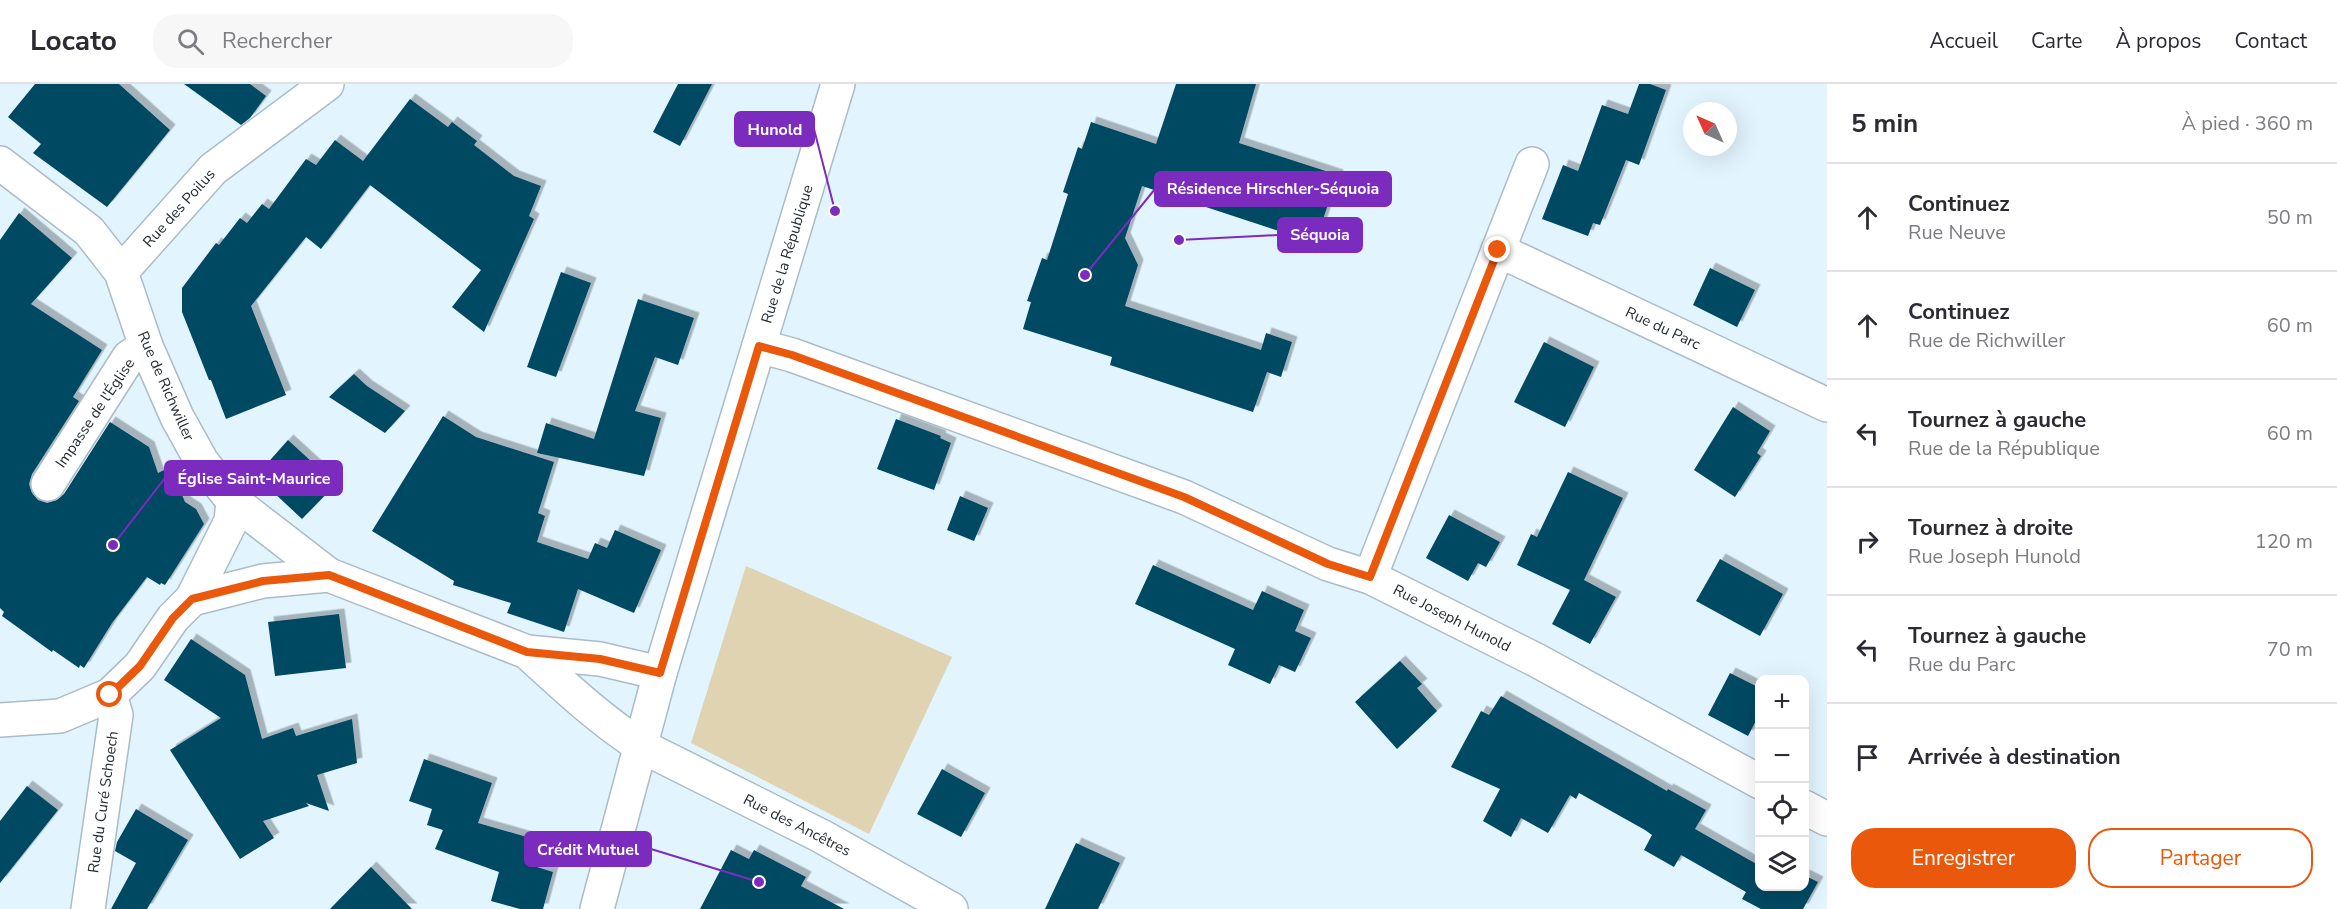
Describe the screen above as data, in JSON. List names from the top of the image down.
{
  "streets": {
    "street": [
      "Rue des Poilus",
      "Rue de la République",
      "Rue du Parc",
      "Rue de Richwiller",
      "Impasse de l'Église",
      "Rue Joseph Hunold",
      "Rue du Curé Schoech",
      "Rue des Ancêtres"
    ]
  },
  "crossings": [
    ["Rue des Poilus", "Rue de Richwiller"],
    ["Rue de la République", "Rue de Richwiller"],
    ["Rue de la République", "Rue Joseph Hunold"],
    ["Rue de la République", "Rue des Ancêtres"],
    ["Rue de Richwiller", "Impasse de l'Église"],
    ["Rue de Richwiller", "Rue des Ancêtres"]
  ],
  "places": [
    "Hunold",
    "Séquoia",
    "Résidence Hirschler-Séquoia",
    "Église Saint-Maurice",
    "Crédit Mutuel"
  ],
  "north": "top left",
  "page": {
    "header": "Locato",
    "search": "Rechercher",
    "nav": [
      "Accueil",
      "Carte",
      "À propos",
      "Contact"
    ],
    "heading": ["5 min", "À pied · 360 m"],
    "list": [
      ["Continuez", "Rue Neuve", "50 m"],
      ["Continuez", "Rue de Richwiller", "60 m"],
      ["Tournez à gauche", "Rue de la République", "60 m"],
      ["Tournez à droite", "Rue Joseph Hunold", "120 m"],
      ["Tournez à gauche", "Rue du Parc", "70 m"],
      "Arrivée à destination"
    ],
    "map_buttons": ["+", "−"],
    "buttons": ["Enregistrer", "Partager"]
  }
}
